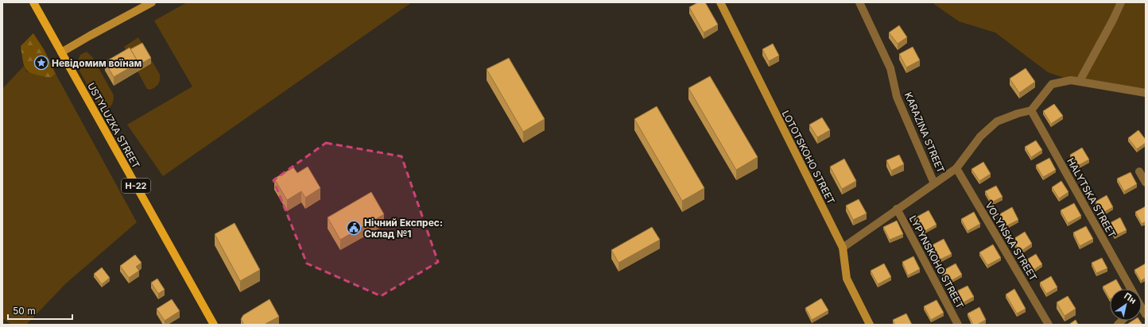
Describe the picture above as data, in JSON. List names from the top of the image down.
{
  "streets": {
    "main road": ["USTYLUZKA STREET", "Н-22"],
    "street": [
      "KARAZINA STREET",
      "LOTOTSKOHO STREET",
      "HALYTSKA STREET",
      "VOLYNSKA STREET",
      "LYPYNSKOHO STREET"
    ]
  },
  "places": {
    "place": ["Невідомим воїнам"],
    "public building": ["Нічний Експрес: Склад №1"]
  },
  "scale_bar": "50 m",
  "north": "top right"
}
